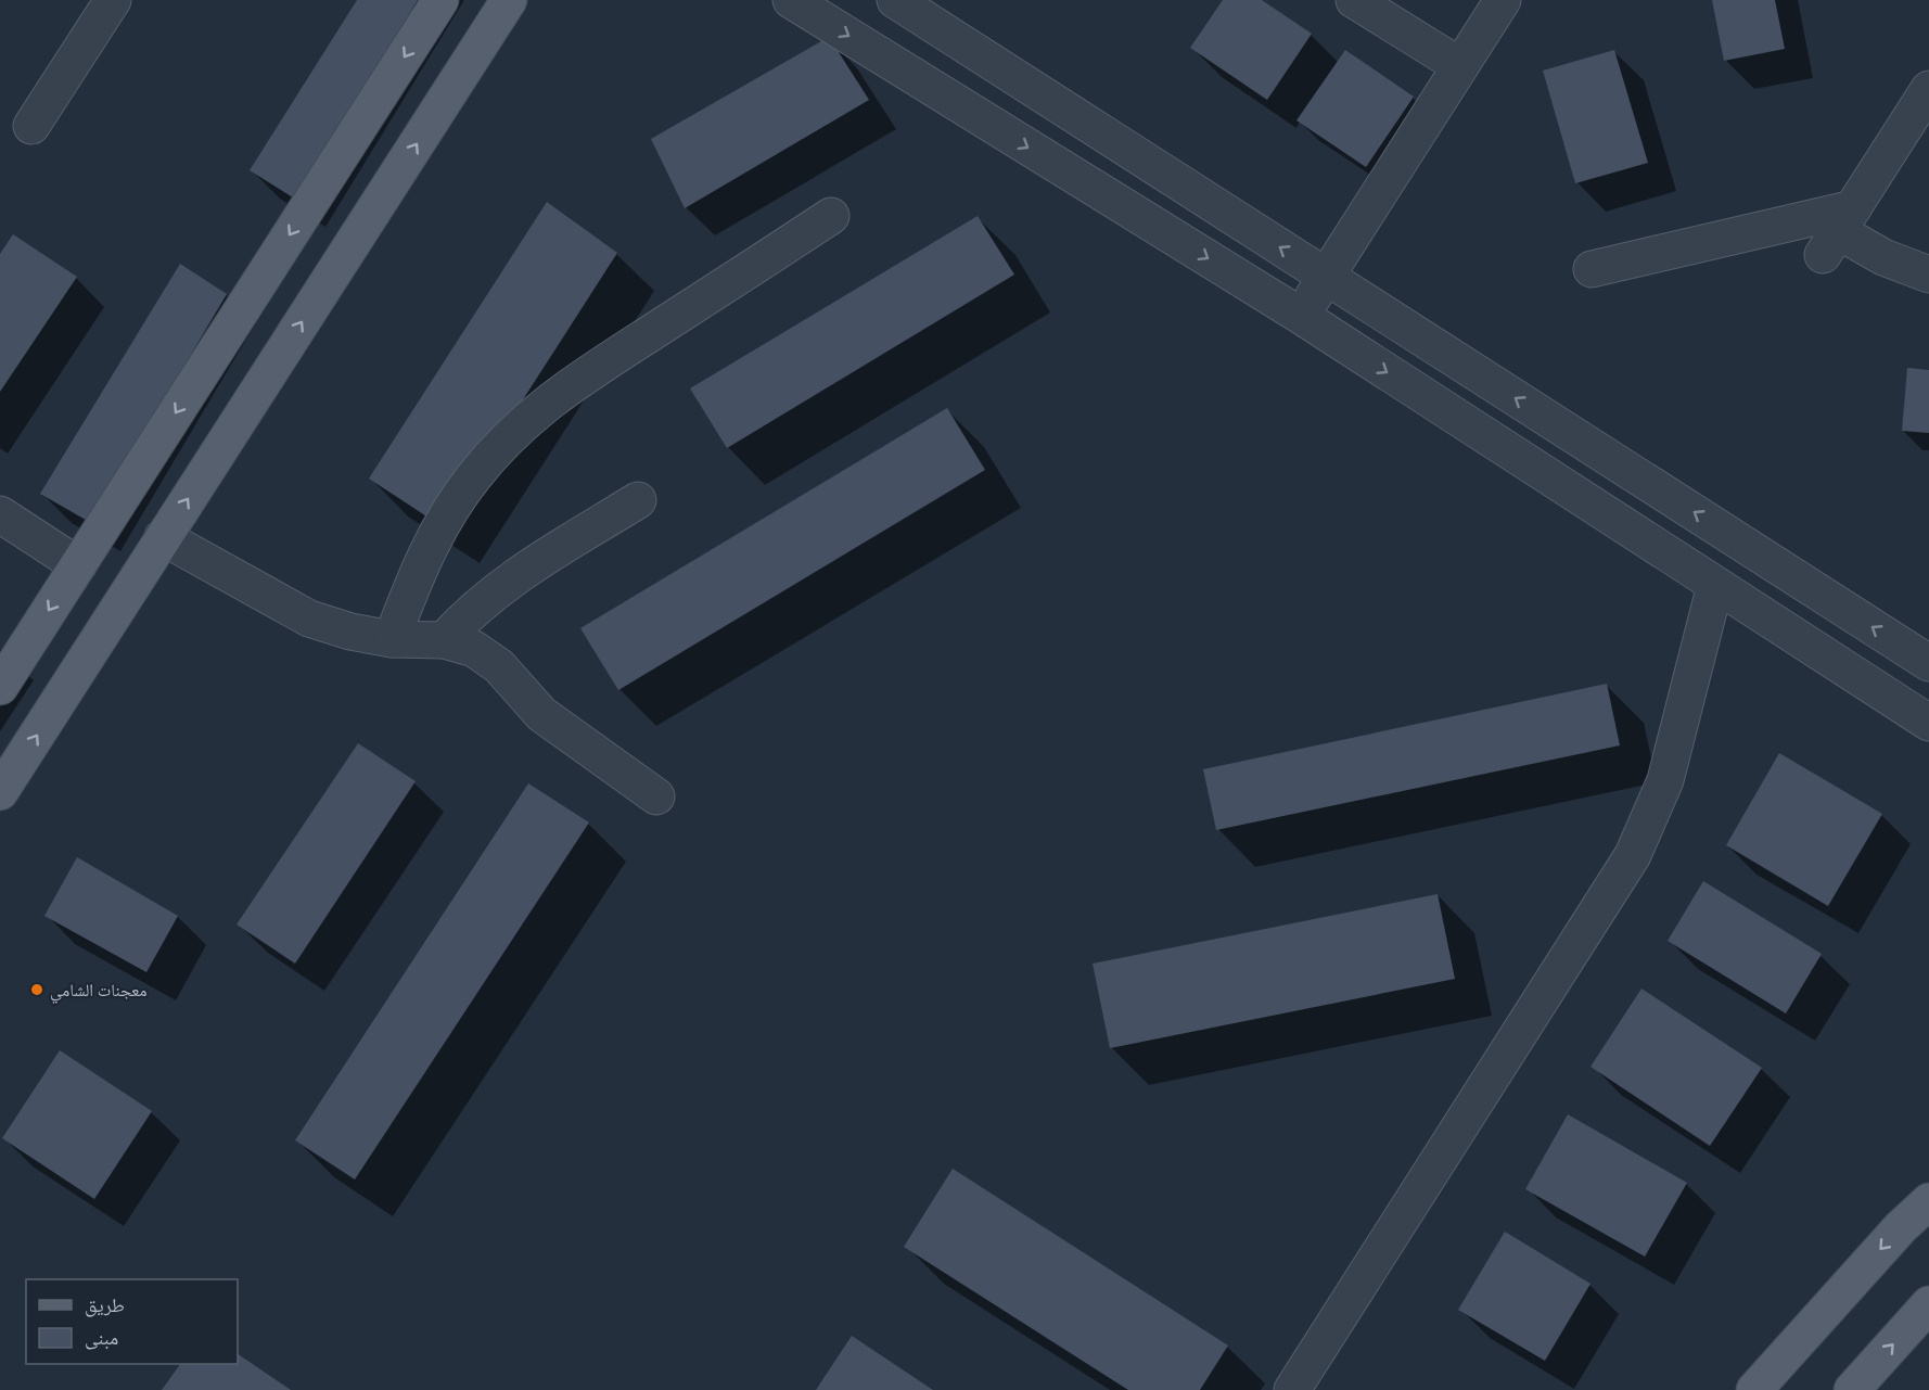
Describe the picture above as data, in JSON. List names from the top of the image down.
{
  "places": ["معجنات الشامي"],
  "legend": ["طريق", "مبنى"]
}
